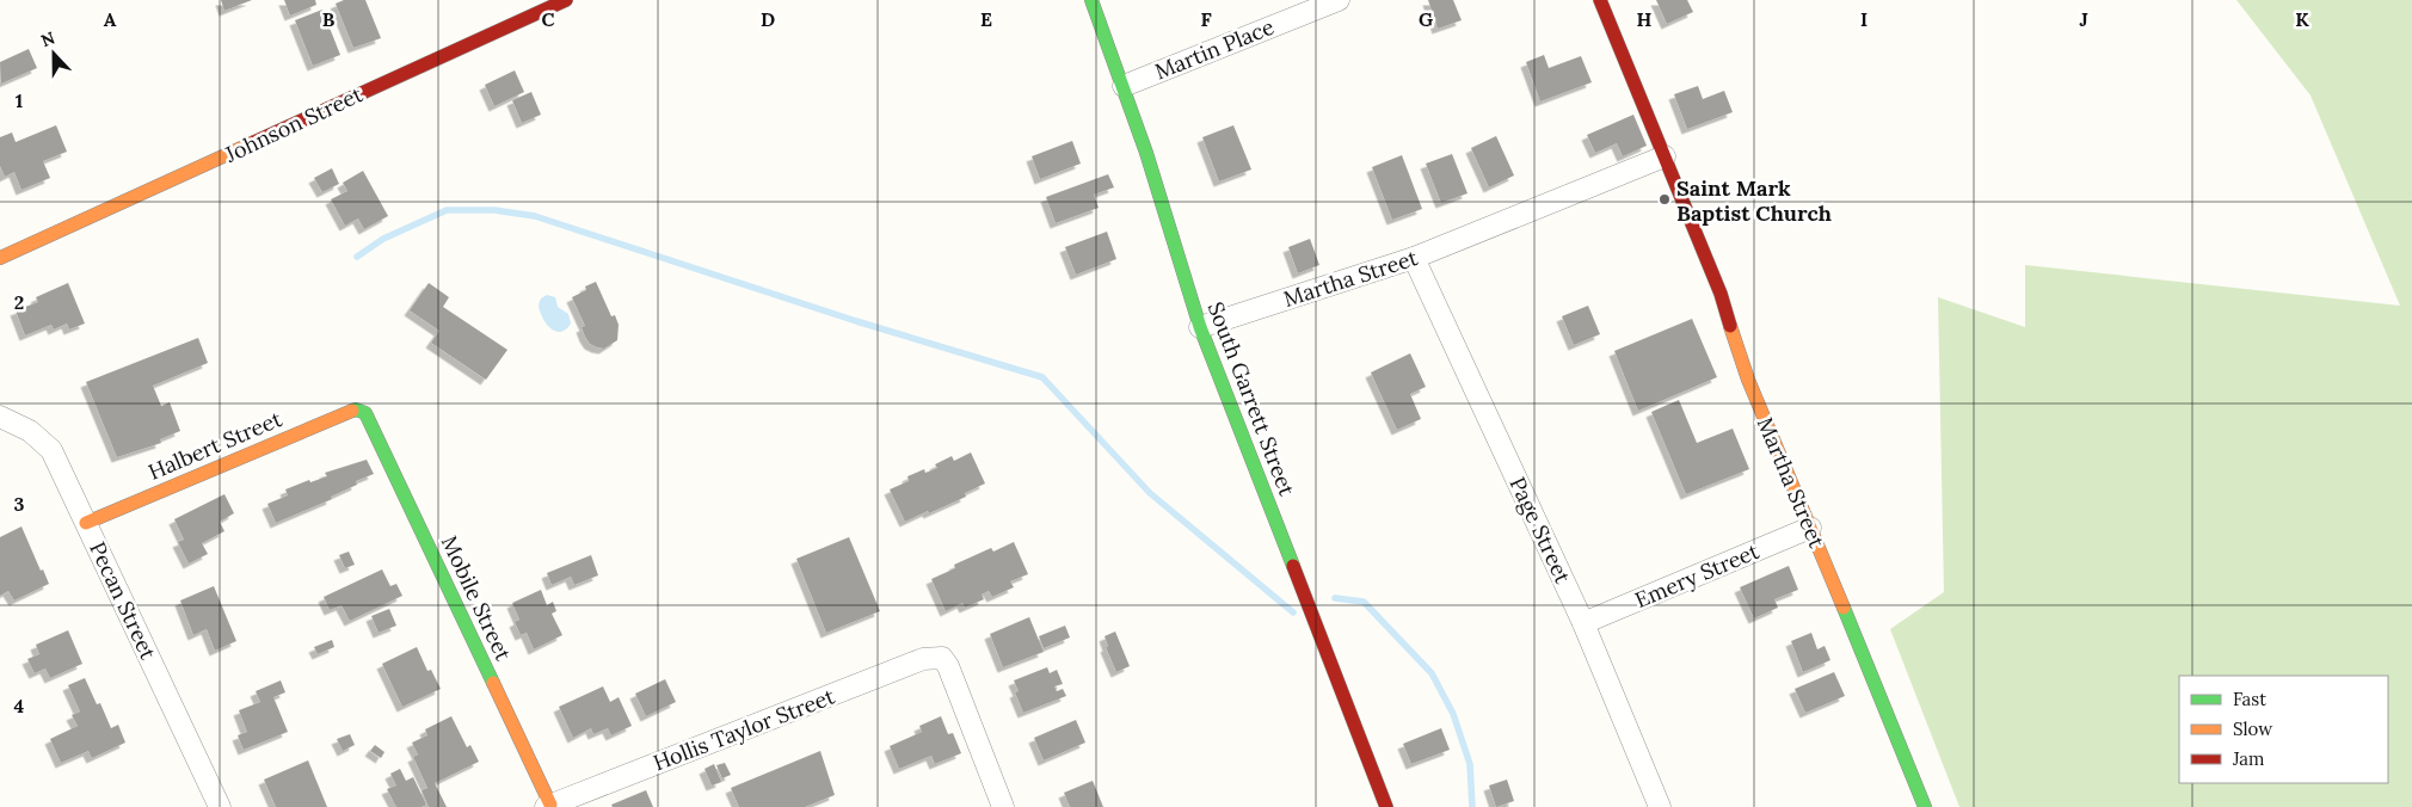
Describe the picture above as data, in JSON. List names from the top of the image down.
{
  "streets": {
    "street": [
      "Martin Place",
      "Johnson Street",
      "Martha Street",
      "South Garrett Street",
      "Halbert Street",
      "Page Street",
      "Emery Street",
      "Mobile Street",
      "Pecan Street",
      "Hollis Taylor Street"
    ]
  },
  "crossings": [
    ["Martin Place", "South Garrett Street"],
    ["Martha Street", "South Garrett Street"],
    ["Martha Street", "Page Street"],
    ["Martha Street", "Emery Street"],
    ["Halbert Street", "Mobile Street"],
    ["Halbert Street", "Pecan Street"],
    ["Page Street", "Emery Street"],
    ["Mobile Street", "Hollis Taylor Street"]
  ],
  "places": ["Saint Mark Baptist Church"],
  "legend": ["Fast", "Slow", "Jam"],
  "north": "top",
  "grid": {
    "columns": [
      "A",
      "B",
      "C",
      "D",
      "E",
      "F",
      "G",
      "H",
      "I",
      "J",
      "K"
    ],
    "rows": [
      "1",
      "2",
      "3",
      "4"
    ]
  }
}
